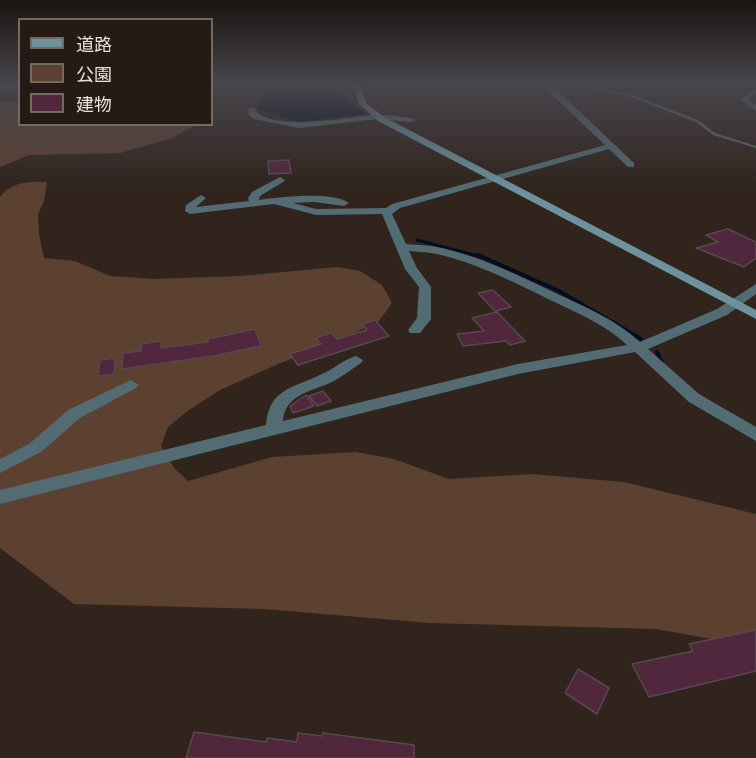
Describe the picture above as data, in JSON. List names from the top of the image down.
{
  "legend": ["道路", "公園", "建物"]
}
